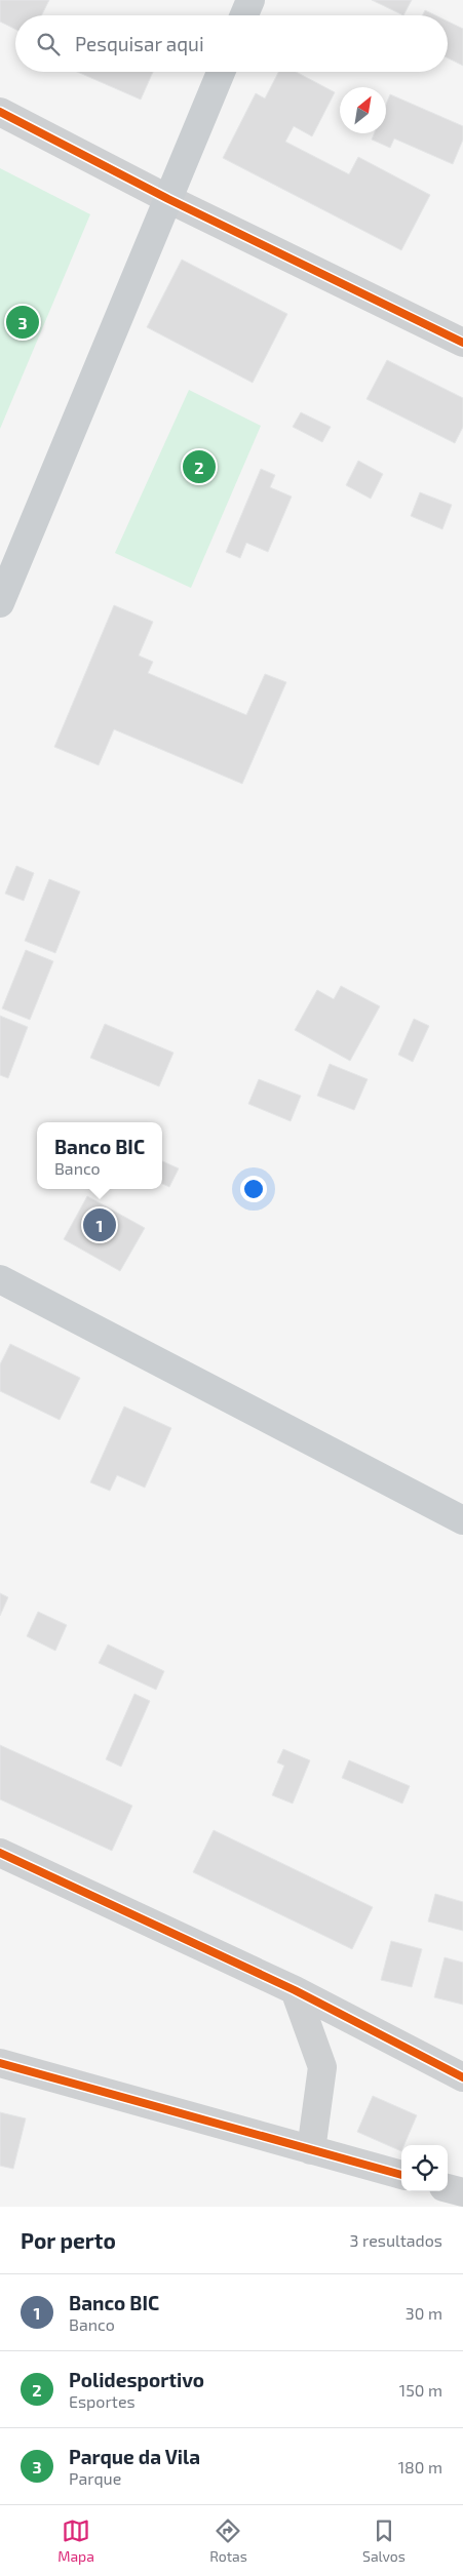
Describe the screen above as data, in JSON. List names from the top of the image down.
{
  "north": "top right",
  "page": {
    "search": "Pesquisar aqui",
    "pins": ["3", "2", "1"],
    "popup": ["Banco BIC", "Banco"],
    "heading": ["Por perto", "3 resultados"],
    "list": [
      {
        "mark": "1",
        "name": "Banco BIC",
        "note": "Banco",
        "value": "30 m"
      },
      {
        "mark": "2",
        "name": "Polidesportivo",
        "note": "Esportes",
        "value": "150 m"
      },
      {
        "mark": "3",
        "name": "Parque da Vila",
        "note": "Parque",
        "value": "180 m"
      }
    ],
    "nav": ["Mapa", "Rotas", "Salvos"]
  }
}
